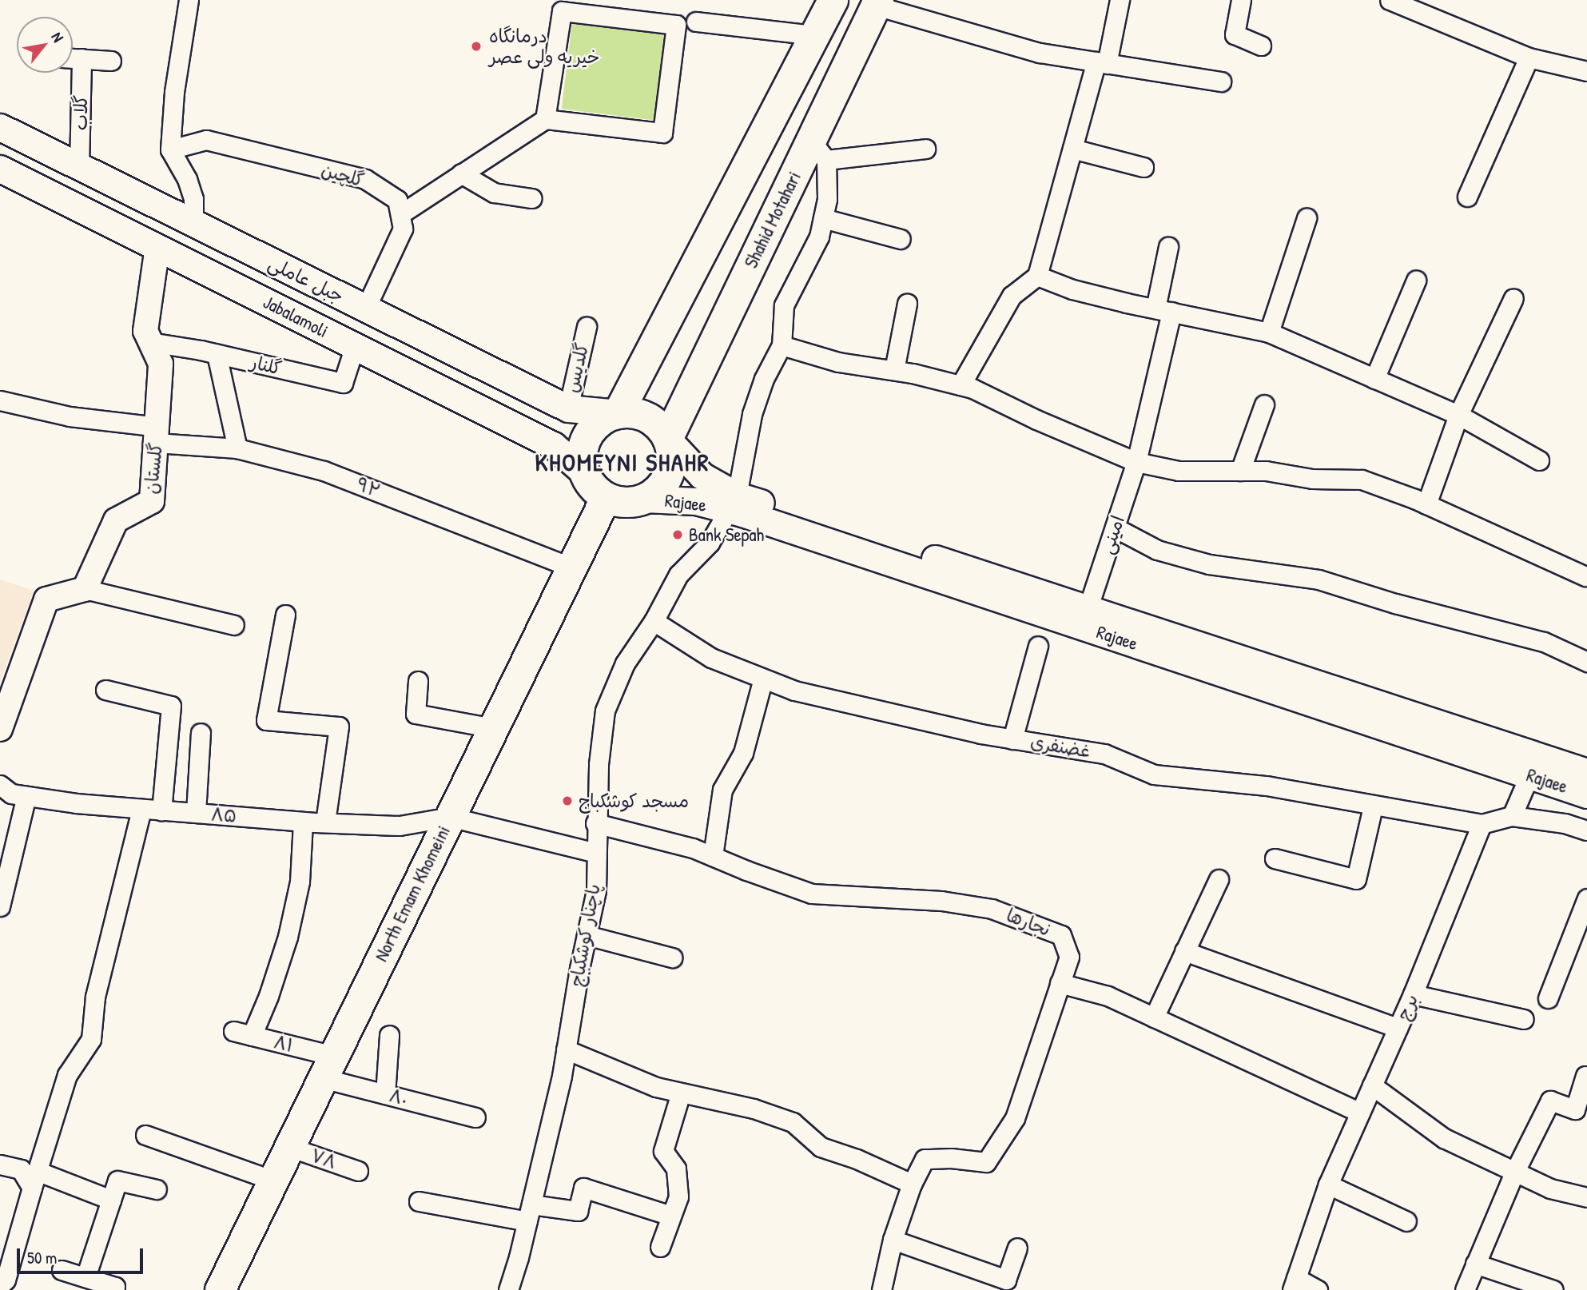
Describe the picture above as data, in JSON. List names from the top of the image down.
{
  "streets": {
    "main road": [
      "Shahid Motahari",
      "جبل عاملی",
      "Jabalamoli",
      "Rajaee",
      "North Emam Khomeini"
    ],
    "street": [
      "گلاب",
      "گلچین",
      "گلنار",
      "گلدیس",
      "گلستان",
      "۹۲",
      "امینی",
      "غضنفری",
      "۸۵",
      "نجارها",
      "پاچنار کوشکباج",
      "برج",
      "۸۱",
      "۸۰",
      "۷۸"
    ]
  },
  "crossings": [
    ["گلاب", "جبل عاملی"],
    ["Shahid Motahari", "جبل عاملی"],
    ["Shahid Motahari", "Jabalamoli"],
    ["Shahid Motahari", "Rajaee"],
    ["Shahid Motahari", "North Emam Khomeini"],
    ["جبل عاملی", "Jabalamoli"],
    ["جبل عاملی", "گلدیس"],
    ["جبل عاملی", "Rajaee"],
    ["جبل عاملی", "North Emam Khomeini"],
    ["Jabalamoli", "گلنار"],
    ["Jabalamoli", "گلستان"],
    ["Jabalamoli", "Rajaee"],
    ["Jabalamoli", "North Emam Khomeini"],
    ["گلنار", "گلستان"],
    ["گلستان", "۹۲"],
    ["۹۲", "North Emam Khomeini"],
    ["Rajaee", "امینی"],
    ["Rajaee", "North Emam Khomeini"],
    ["Rajaee", "پاچنار کوشکباج"],
    ["غضنفری", "پاچنار کوشکباج"],
    ["غضنفری", "برج"],
    ["۸۵", "North Emam Khomeini"],
    ["North Emam Khomeini", "۸۱"],
    ["North Emam Khomeini", "۸۰"],
    ["North Emam Khomeini", "۷۸"],
    ["نجارها", "پاچنار کوشکباج"],
    ["۸۱", "۸۰"]
  ],
  "districts": ["KHOMEYNI SHAHR"],
  "places": ["درمانگاه خیریه ولی عصر", "Bank Sepah", "مسجد کوشکباج"],
  "scale_bar": "50 m",
  "north": "top right"
}
